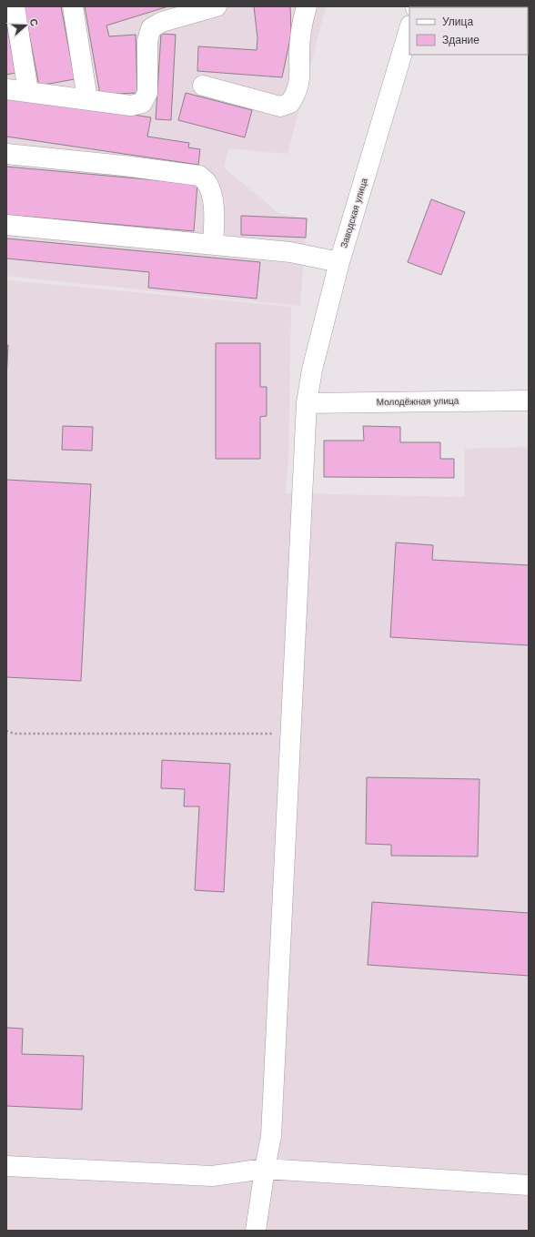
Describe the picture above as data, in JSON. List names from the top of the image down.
{
  "streets": {
    "street": ["Заводская улица", "Молодёжная улица"]
  },
  "crossings": [
    ["Заводская улица", "Молодёжная улица"]
  ],
  "legend": ["Улица", "Здание"],
  "north": "right"
}
